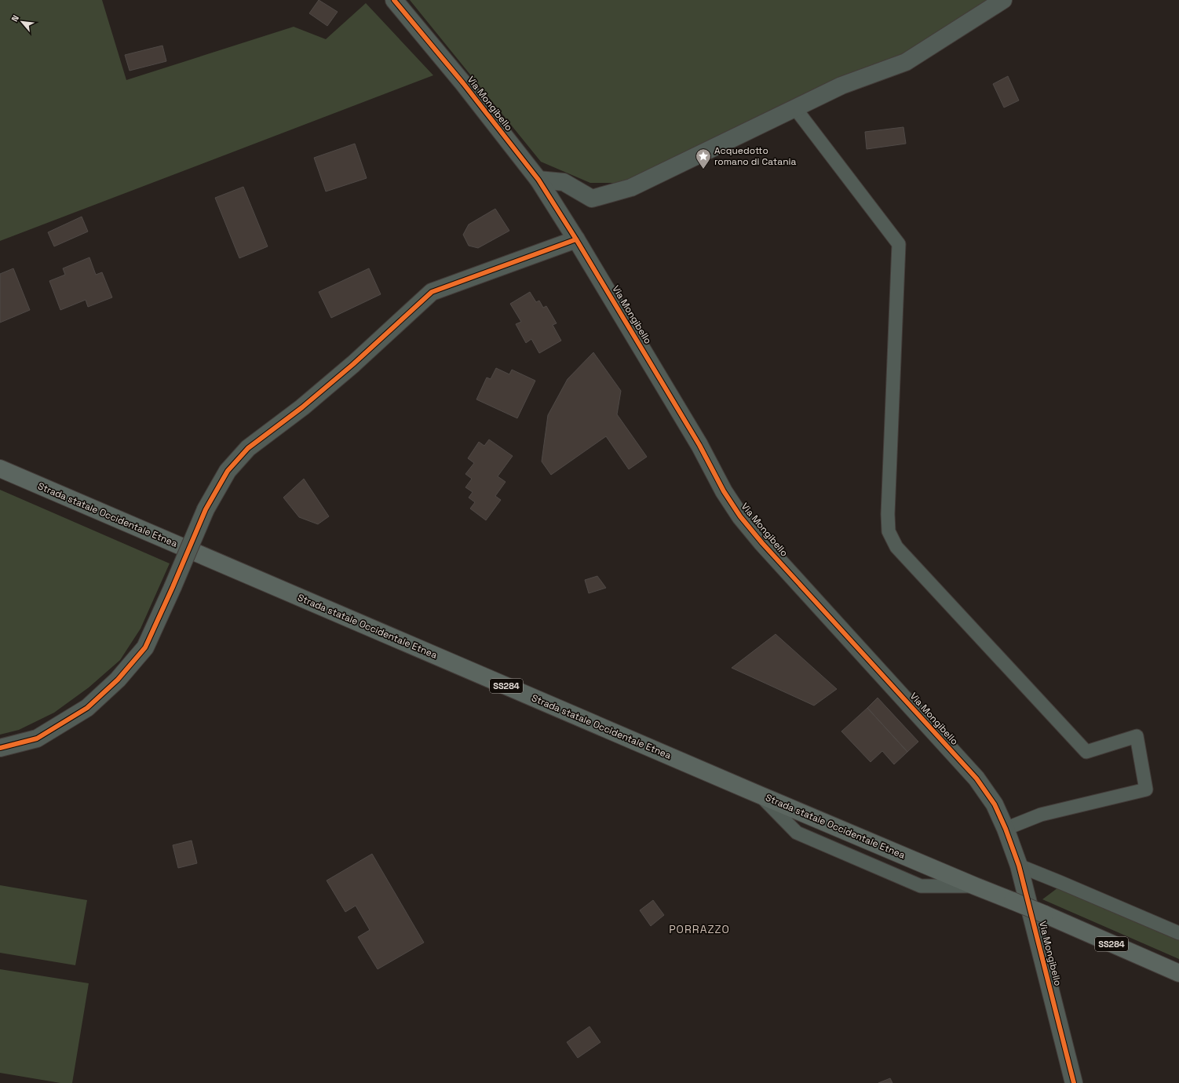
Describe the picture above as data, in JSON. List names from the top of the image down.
{
  "streets": {
    "main road": ["Strada statale Occidentale Etnea", "SS284"],
    "street": ["Via Mongibello"]
  },
  "districts": ["PORRAZZO"],
  "places": {
    "place": ["Acquedotto romano di Catania"]
  },
  "north": "top left"
}
